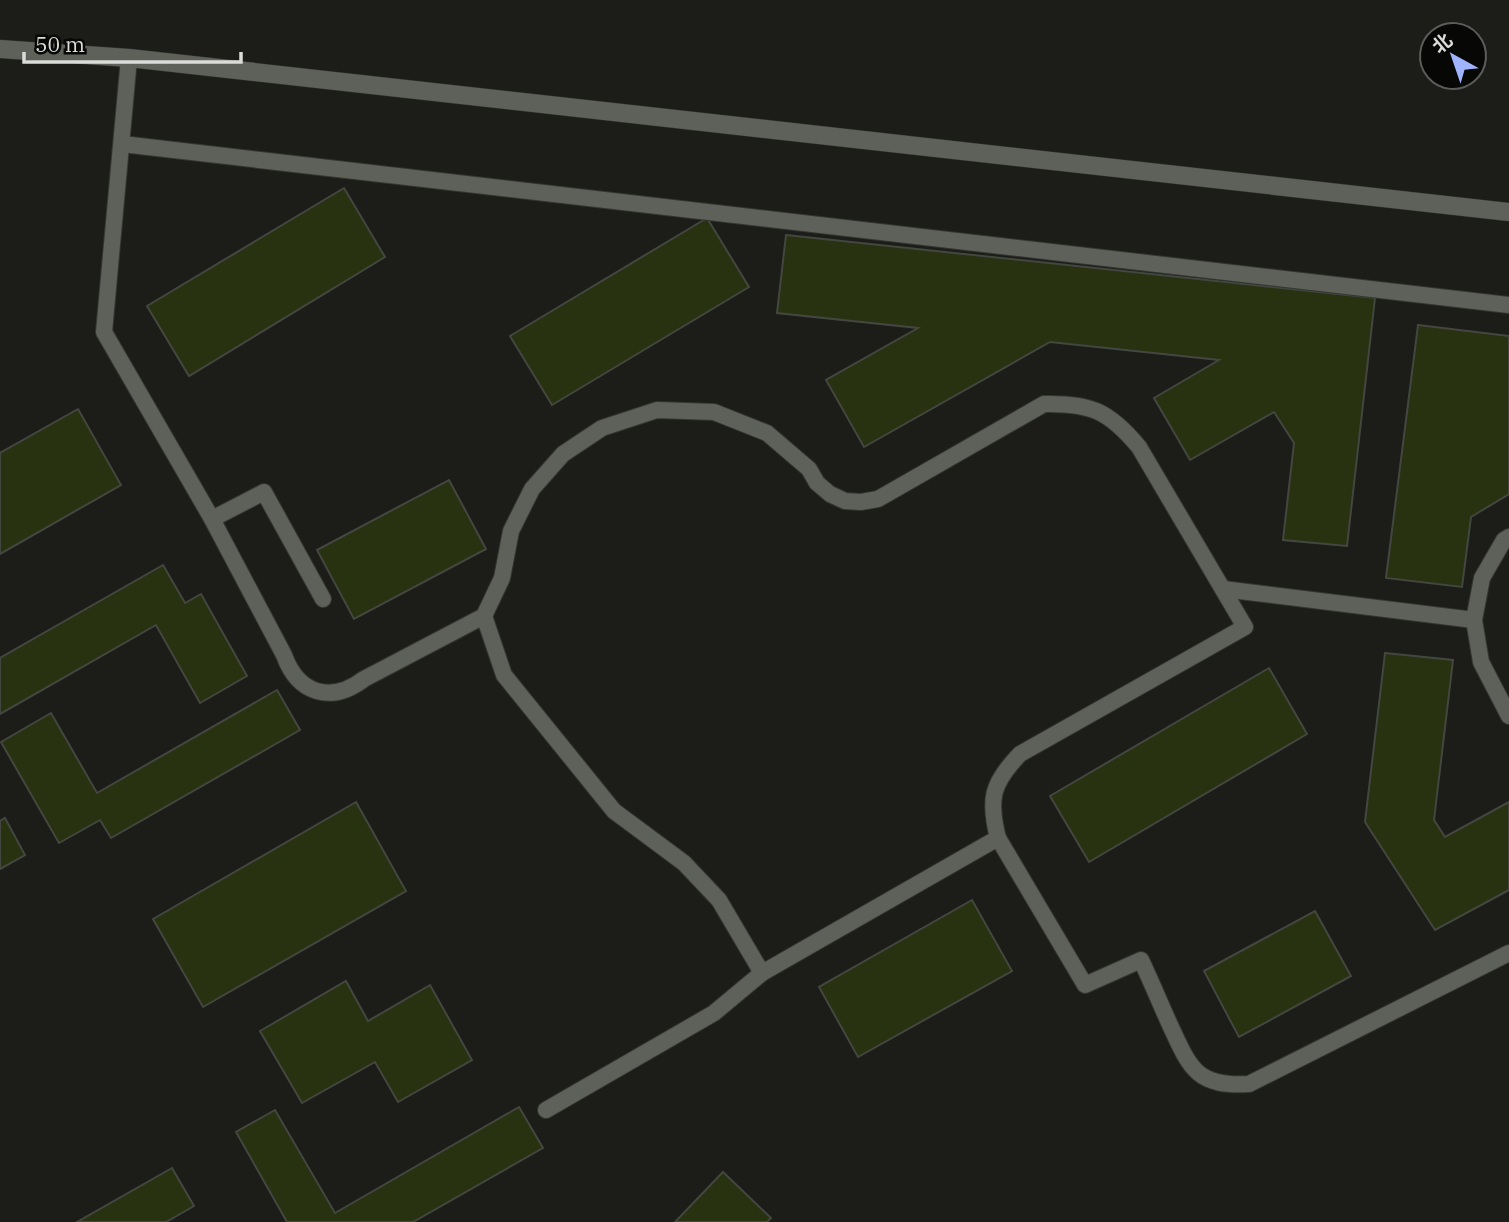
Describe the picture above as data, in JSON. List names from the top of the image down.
{
  "scale_bar": "50 m",
  "north": "top left"
}
